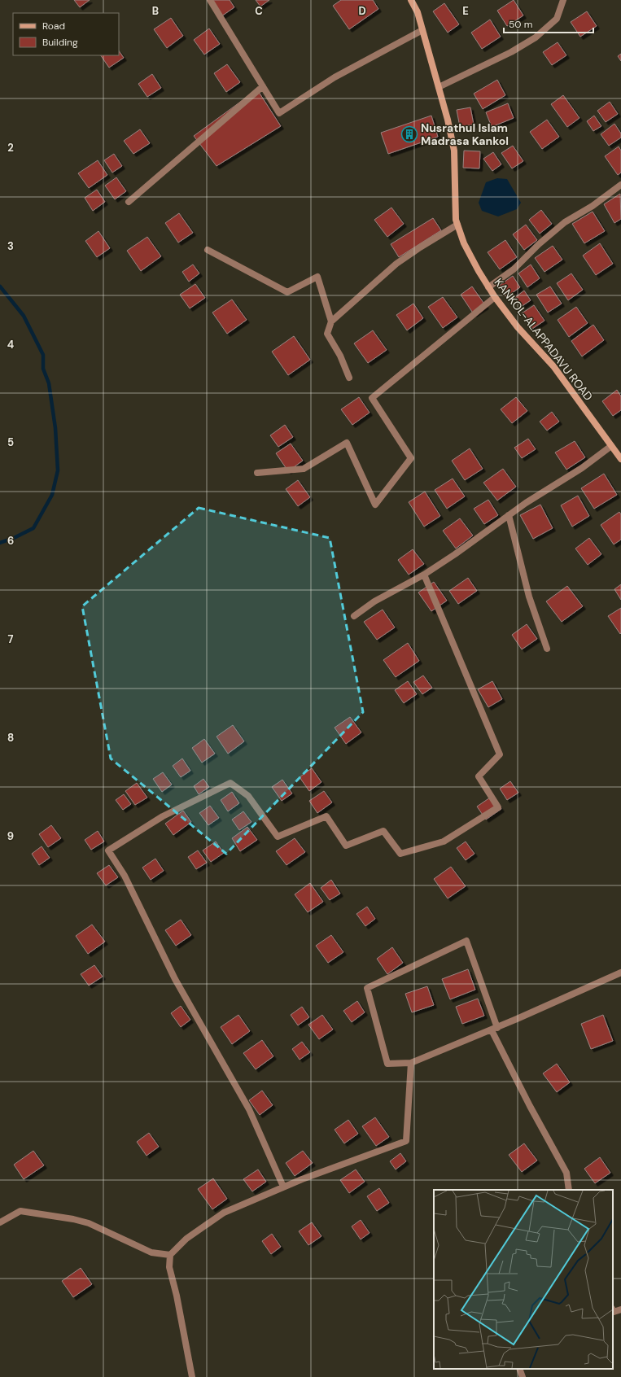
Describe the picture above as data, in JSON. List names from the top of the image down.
{
  "streets": {
    "main road": ["KANKOL-ALAPPADAVU ROAD"]
  },
  "places": {
    "building": ["Nusrathul Islam Madrasa Kankol"]
  },
  "legend": ["Road", "Building"],
  "scale_bar": "50 m",
  "grid": {
    "columns": [
      "B",
      "C",
      "D",
      "E"
    ],
    "rows": [
      "2",
      "3",
      "4",
      "5",
      "6",
      "7",
      "8",
      "9"
    ]
  }
}
